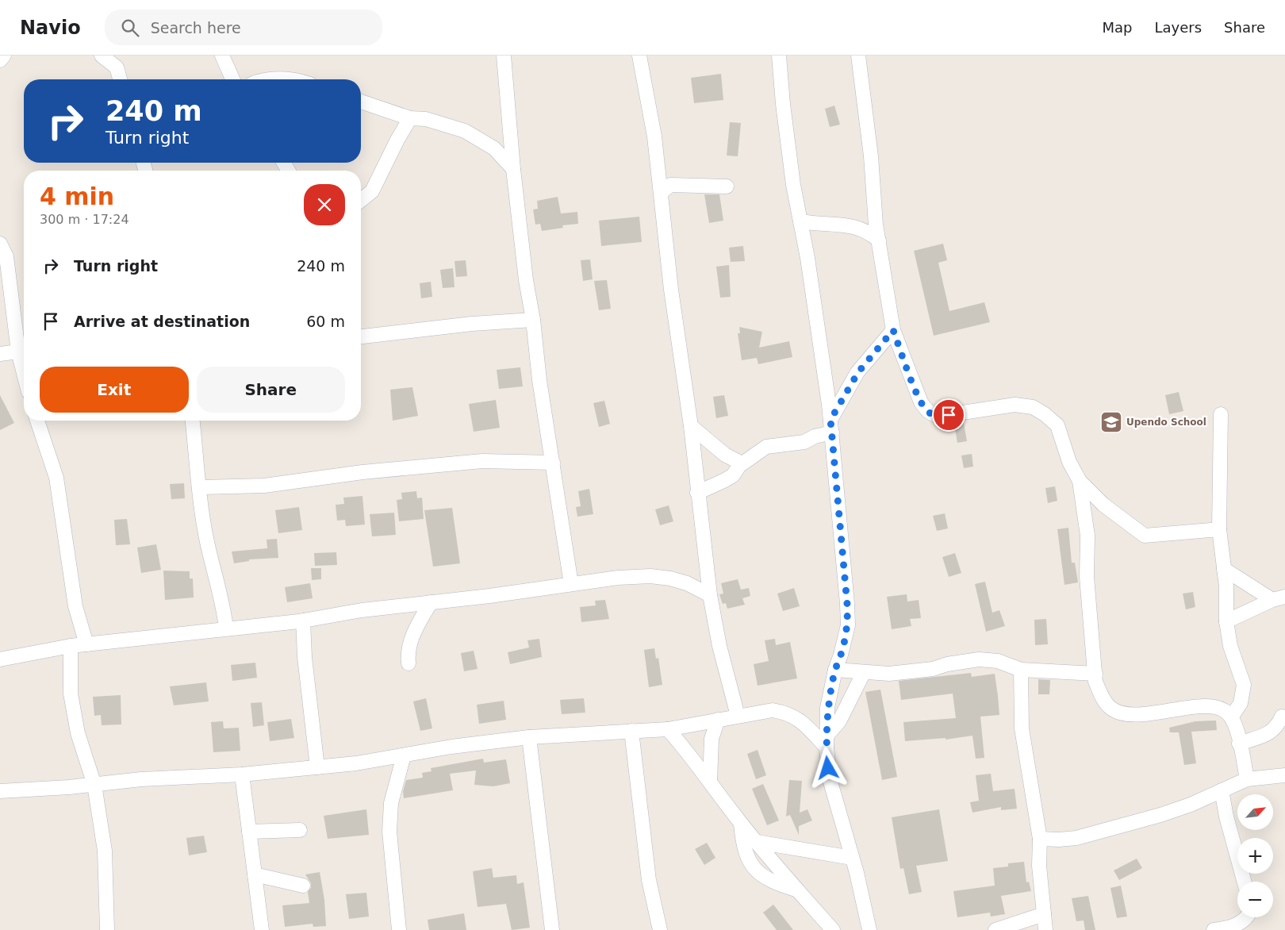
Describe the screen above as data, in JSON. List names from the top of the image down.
{
  "places": {
    "school or university": ["Upendo School"]
  },
  "north": "top right",
  "page": {
    "header": "Navio",
    "search": "Search here",
    "nav": ["Map", "Layers", "Share"],
    "turn": ["240 m", "Turn right"],
    "heading": ["4 min", "300 m · 17:24"],
    "list": [
      {
        "name": "Turn right",
        "value": "240 m"
      },
      {
        "name": "Arrive at destination",
        "value": "60 m"
      }
    ],
    "buttons": ["Exit", "Share"],
    "map_buttons": ["+", "−"]
  }
}
